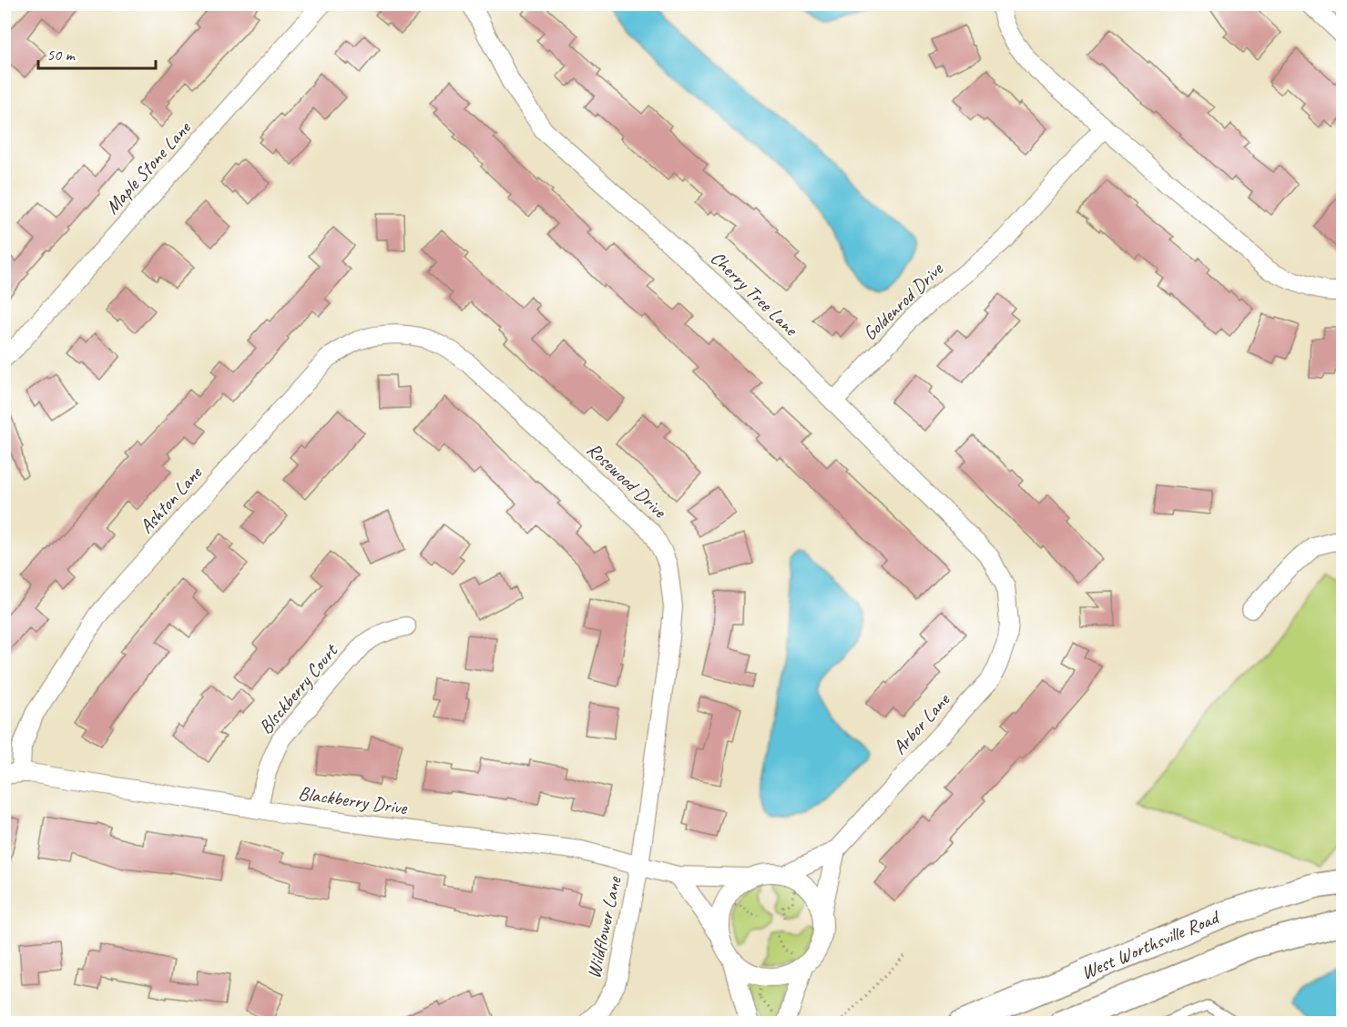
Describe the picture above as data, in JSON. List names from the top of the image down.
{
  "streets": {
    "main road": ["West Worthsville Road"],
    "street": [
      "Maple Stone Lane",
      "Cherry Tree Lane",
      "Goldenrod Drive",
      "Rosewood Drive",
      "Ashton Lane",
      "Blsckberry Court",
      "Arbor Lane",
      "Blackberry Drive",
      "Wildflower Lane"
    ]
  },
  "crossings": [
    ["Cherry Tree Lane", "Goldenrod Drive"],
    ["Cherry Tree Lane", "Arbor Lane"],
    ["Rosewood Drive", "Ashton Lane"],
    ["Rosewood Drive", "Blackberry Drive"],
    ["Rosewood Drive", "Wildflower Lane"],
    ["Ashton Lane", "Blackberry Drive"],
    ["Blsckberry Court", "Blackberry Drive"],
    ["Arbor Lane", "Blackberry Drive"],
    ["Blackberry Drive", "Wildflower Lane"]
  ],
  "scale_bar": "50 m"
}
